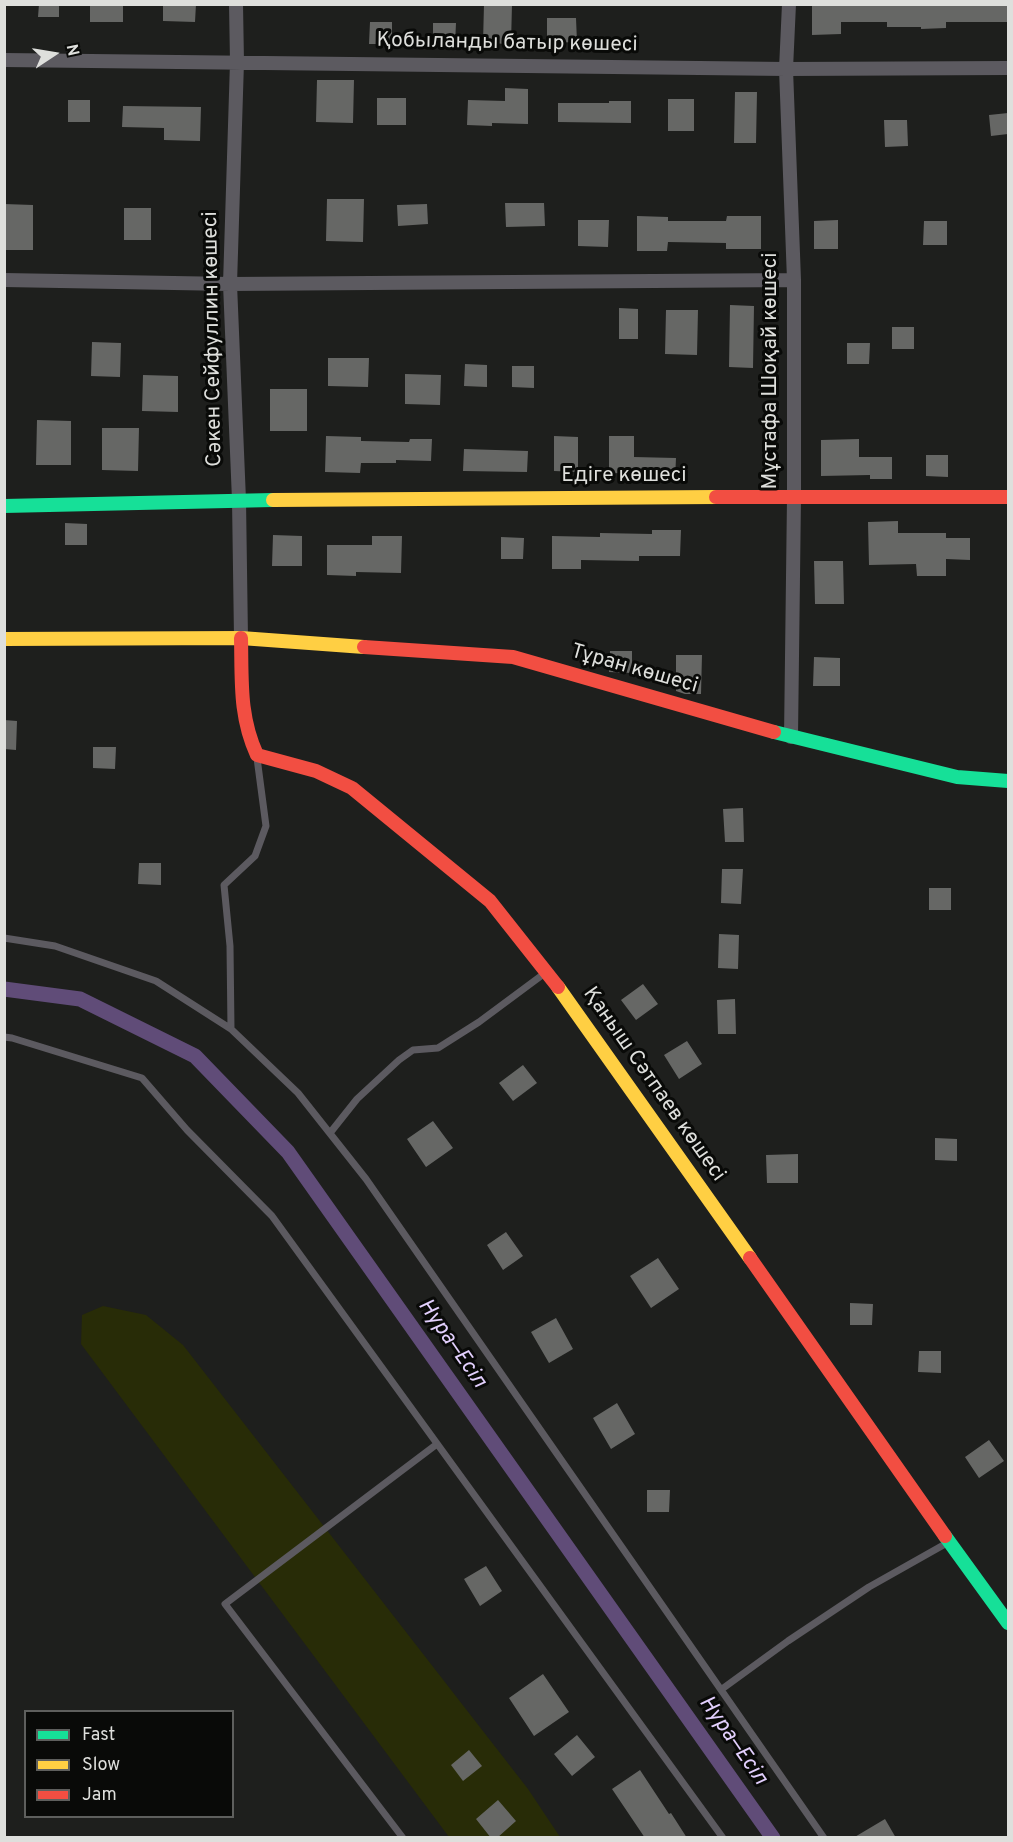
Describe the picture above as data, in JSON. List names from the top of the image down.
{
  "streets": {
    "street": [
      "Қобыланды батыр көшесі",
      "Сәкен Сейфуллин көшесі",
      "Мұстафа Шоқай көшесі",
      "Едіге көшесі",
      "Тұран көшесі",
      "Қаныш Сәтпаев көшесі"
    ]
  },
  "crossings": [
    ["Қобыланды батыр көшесі", "Сәкен Сейфуллин көшесі"],
    ["Қобыланды батыр көшесі", "Мұстафа Шоқай көшесі"],
    ["Сәкен Сейфуллин көшесі", "Едіге көшесі"],
    ["Сәкен Сейфуллин көшесі", "Тұран көшесі"],
    ["Мұстафа Шоқай көшесі", "Едіге көшесі"],
    ["Мұстафа Шоқай көшесі", "Тұран көшесі"]
  ],
  "water": ["Нура—Есіл"],
  "legend": ["Fast", "Slow", "Jam"],
  "north": "right"
}
